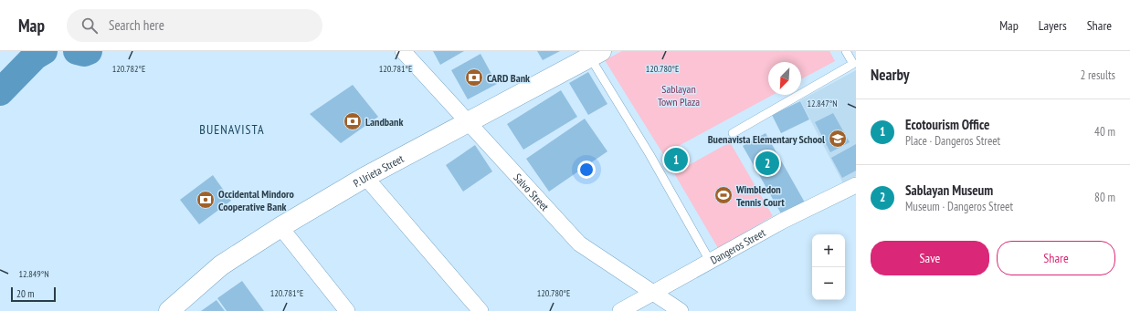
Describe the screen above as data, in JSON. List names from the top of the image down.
{
  "streets": {
    "main road": ["P. Urieta Street"],
    "street": ["Salvo Street", "Dangeros Street"]
  },
  "crossings": [
    ["P. Urieta Street", "Salvo Street"],
    ["Salvo Street", "Dangeros Street"]
  ],
  "districts": ["BUENAVISTA"],
  "parks": ["Sablayan Town Plaza"],
  "places": {
    "bank": ["CARD Bank", "Landbank", "Occidental Mindoro Cooperative Bank"],
    "school or university": ["Buenavista Elementary School"],
    "sports": ["Wimbledon Tennis Court"]
  },
  "scale_bar": "20 m",
  "north": "bottom left",
  "page": {
    "header": "Map",
    "search": "Search here",
    "nav": ["Map", "Layers", "Share"],
    "heading": ["Nearby", "2 results"],
    "list": [
      {
        "mark": "1",
        "name": "Ecotourism Office",
        "note": "Place · Dangeros Street",
        "value": "40 m"
      },
      {
        "mark": "2",
        "name": "Sablayan Museum",
        "note": "Museum · Dangeros Street",
        "value": "80 m"
      }
    ],
    "pins": ["1", "2"],
    "buttons": ["Save", "Share"],
    "map_buttons": ["+", "−"],
    "scale": "20 m"
  },
  "coordinates": [
    "120.781°E",
    "120.782°E",
    "120.780°E",
    "12.847°N",
    "12.849°N"
  ]
}
